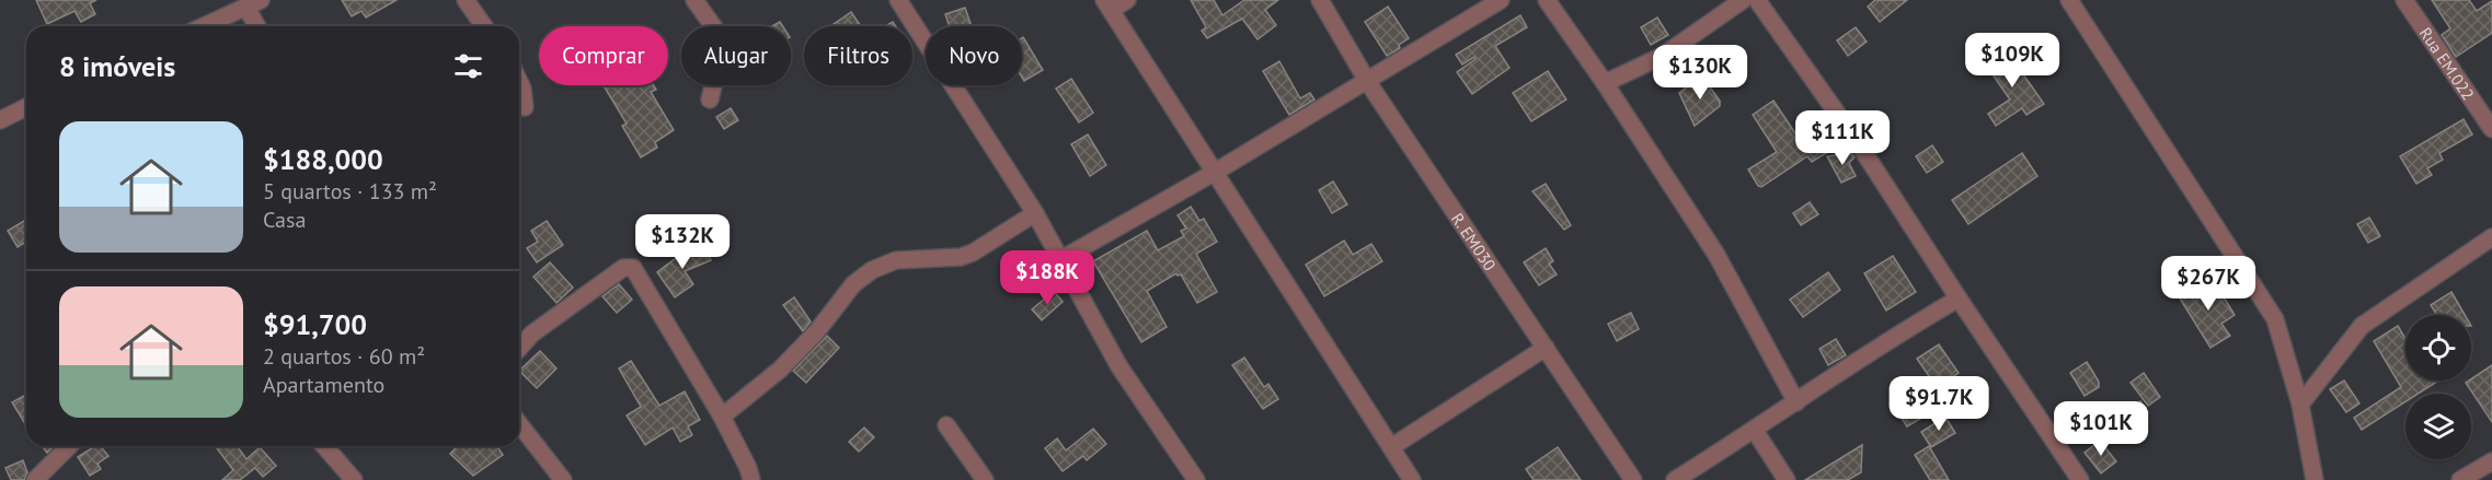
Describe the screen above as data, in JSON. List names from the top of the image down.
{
  "streets": {
    "street": ["Rua EM.022", "R. EM030"]
  },
  "page": {
    "chip": [
      "Comprar",
      "Alugar",
      "Filtros",
      "Novo"
    ],
    "heading": "8 imóveis",
    "price": [
      "$109K",
      "$130K",
      "$111K",
      "$132K",
      "$188K",
      "$267K",
      "$91.7K",
      "$101K"
    ],
    "list": [
      {
        "name": "$188,000",
        "note": "5 quartos · 133 m² · Casa"
      },
      {
        "name": "$91,700",
        "note": "2 quartos · 60 m² · Apartamento"
      }
    ]
  }
}
